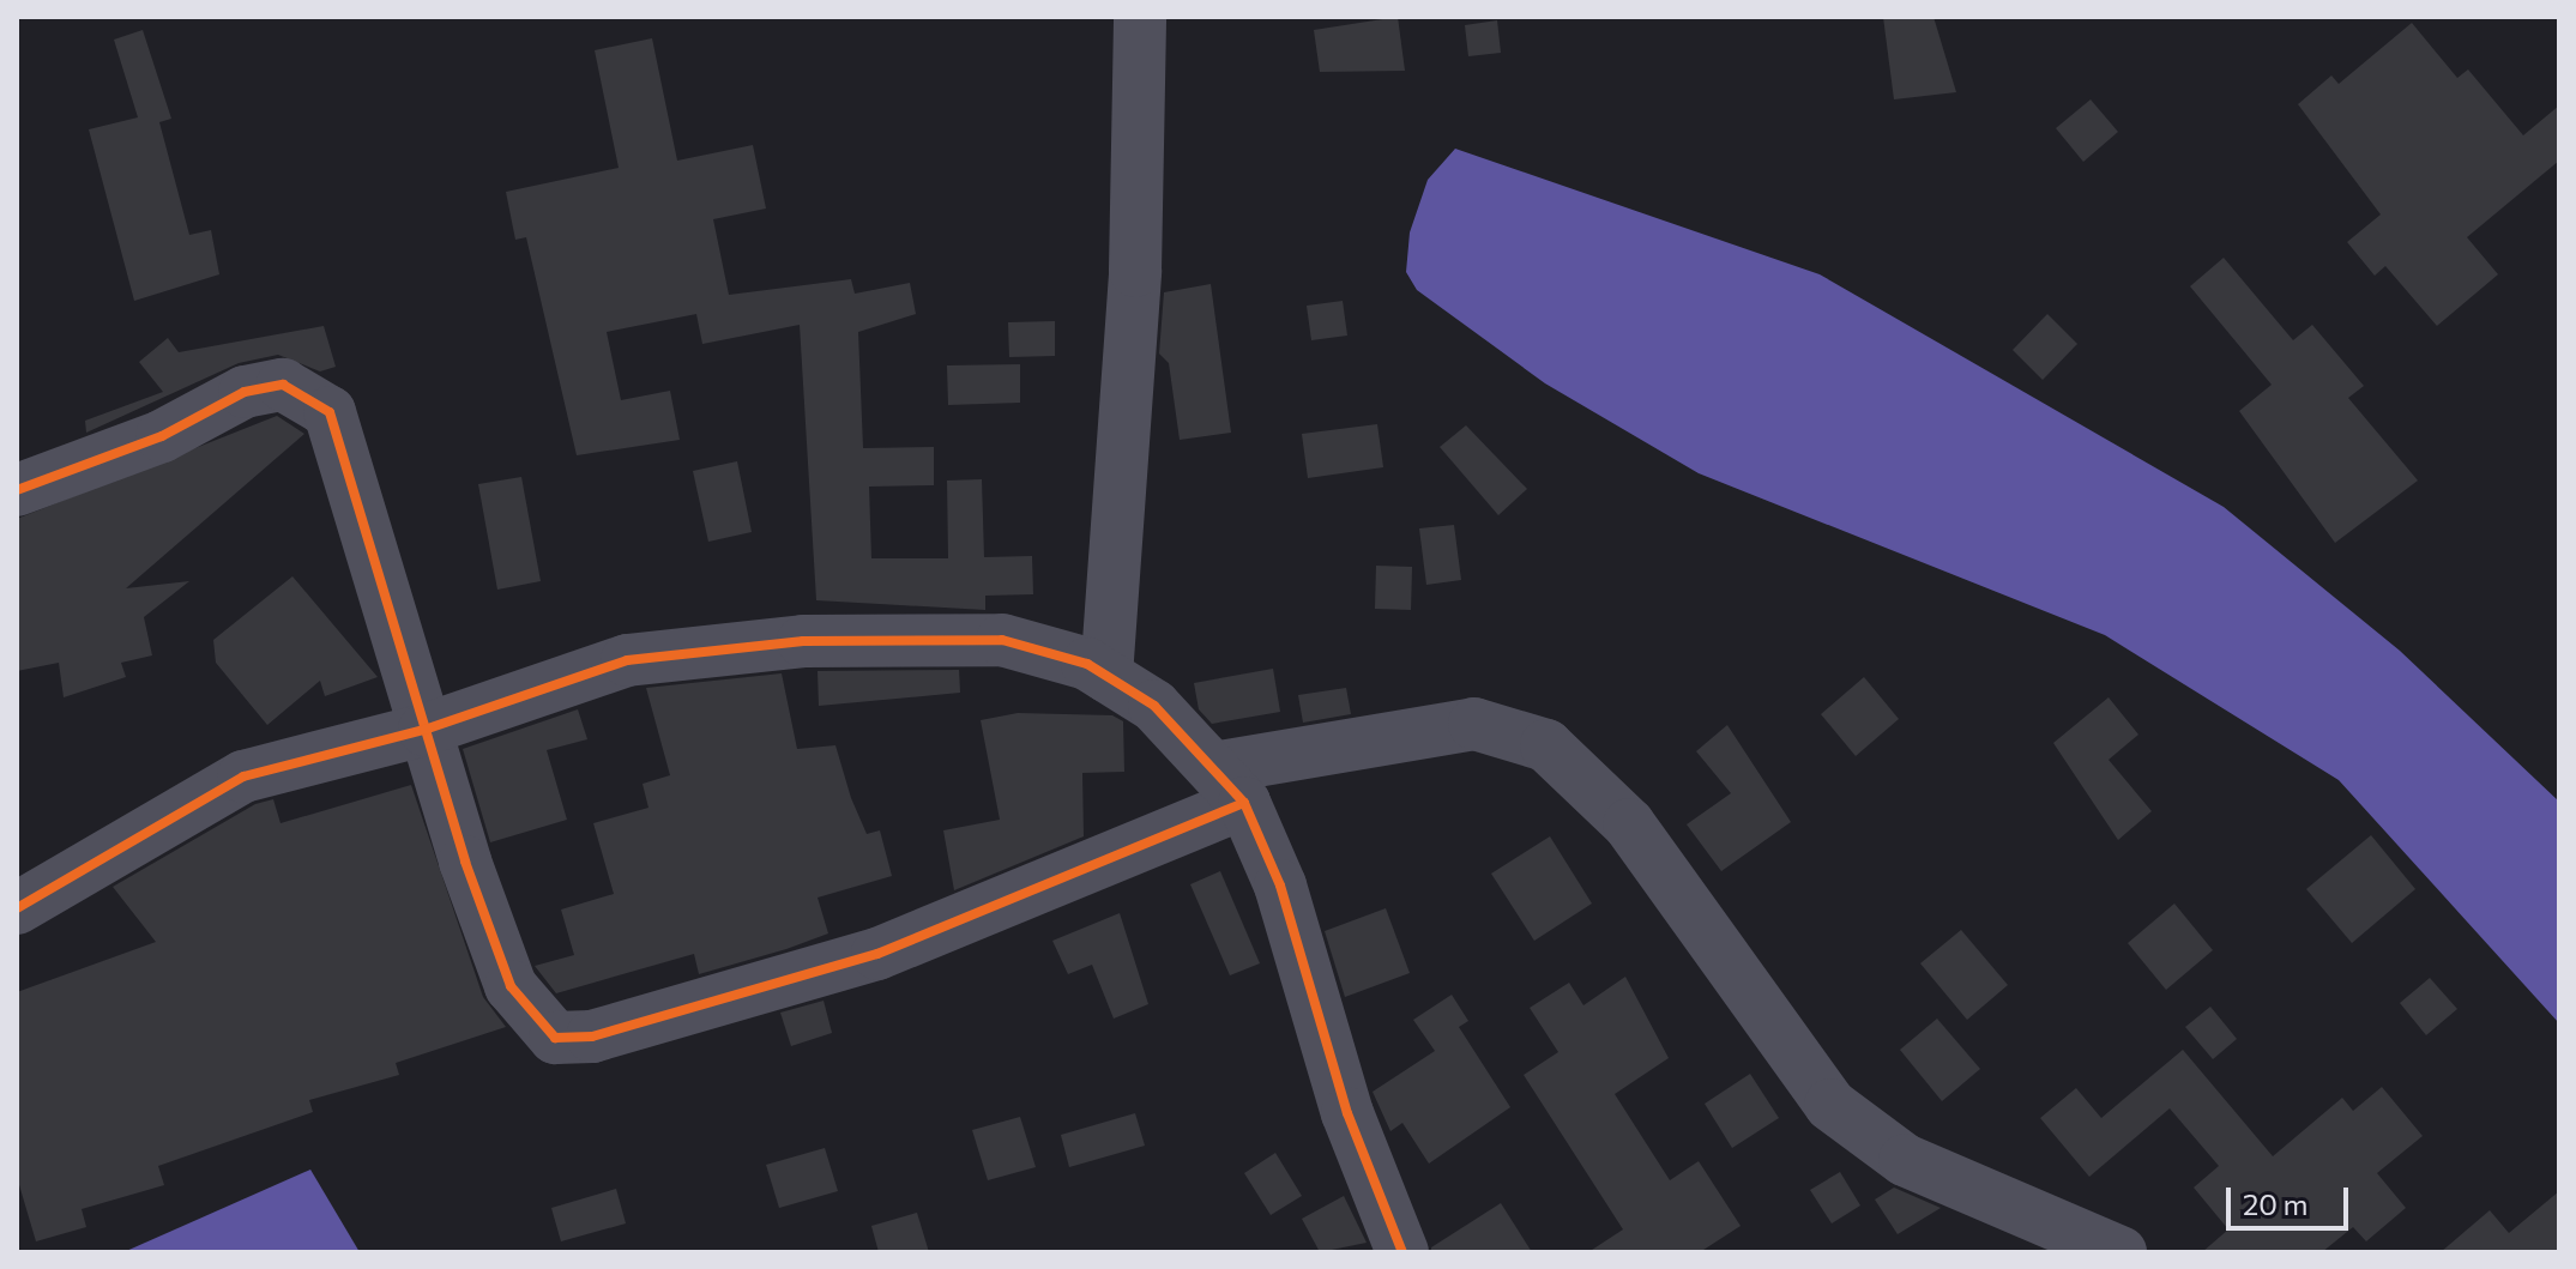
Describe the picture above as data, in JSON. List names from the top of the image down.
{
  "scale_bar": "20 m"
}
